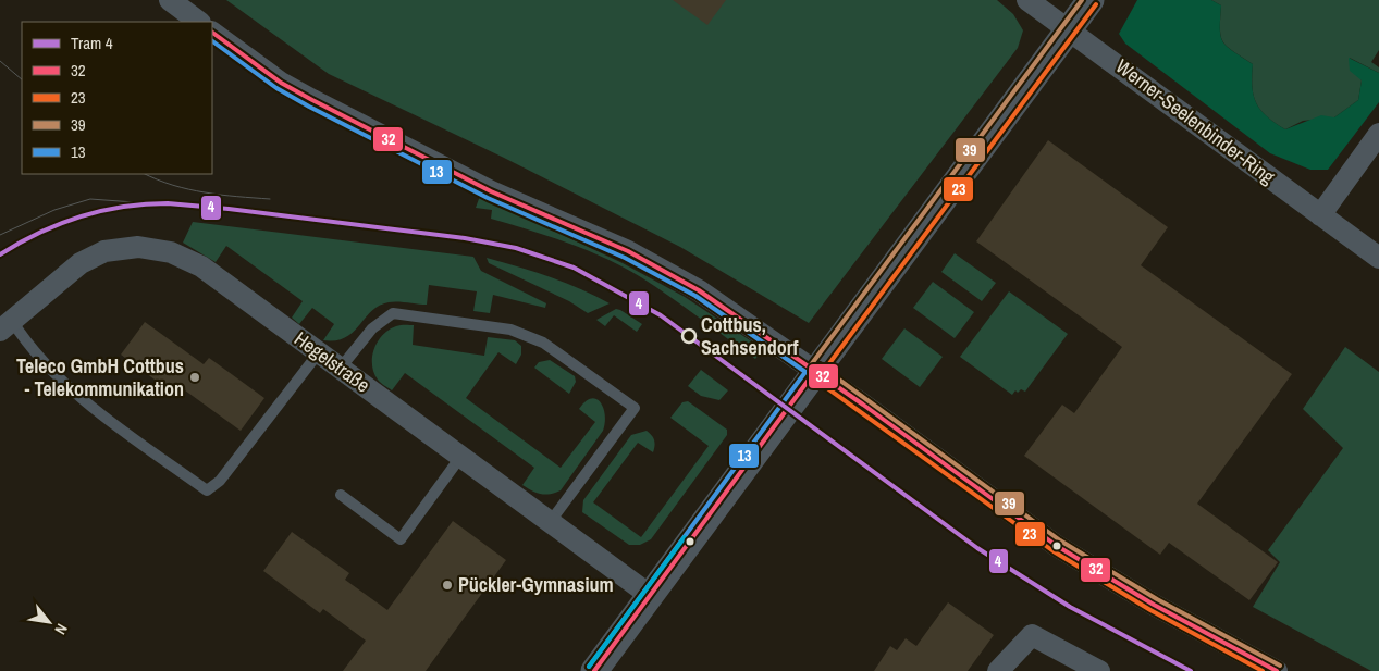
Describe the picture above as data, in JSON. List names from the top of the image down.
{
  "streets": {
    "street": ["Werner-Seelenbinder-Ring", "Hegelstraße"]
  },
  "places": ["Cottbus, Sachsendorf", "Teleco GmbH Cottbus - Telekommunikation", "Pückler-Gymnasium"],
  "lines": [
    "transit line 39",
    "transit line 23",
    "transit line 32",
    "transit line 13",
    "tram line 4"
  ],
  "legend": [
    "Tram 4",
    "32",
    "23",
    "39",
    "13"
  ],
  "north": "bottom right"
}
